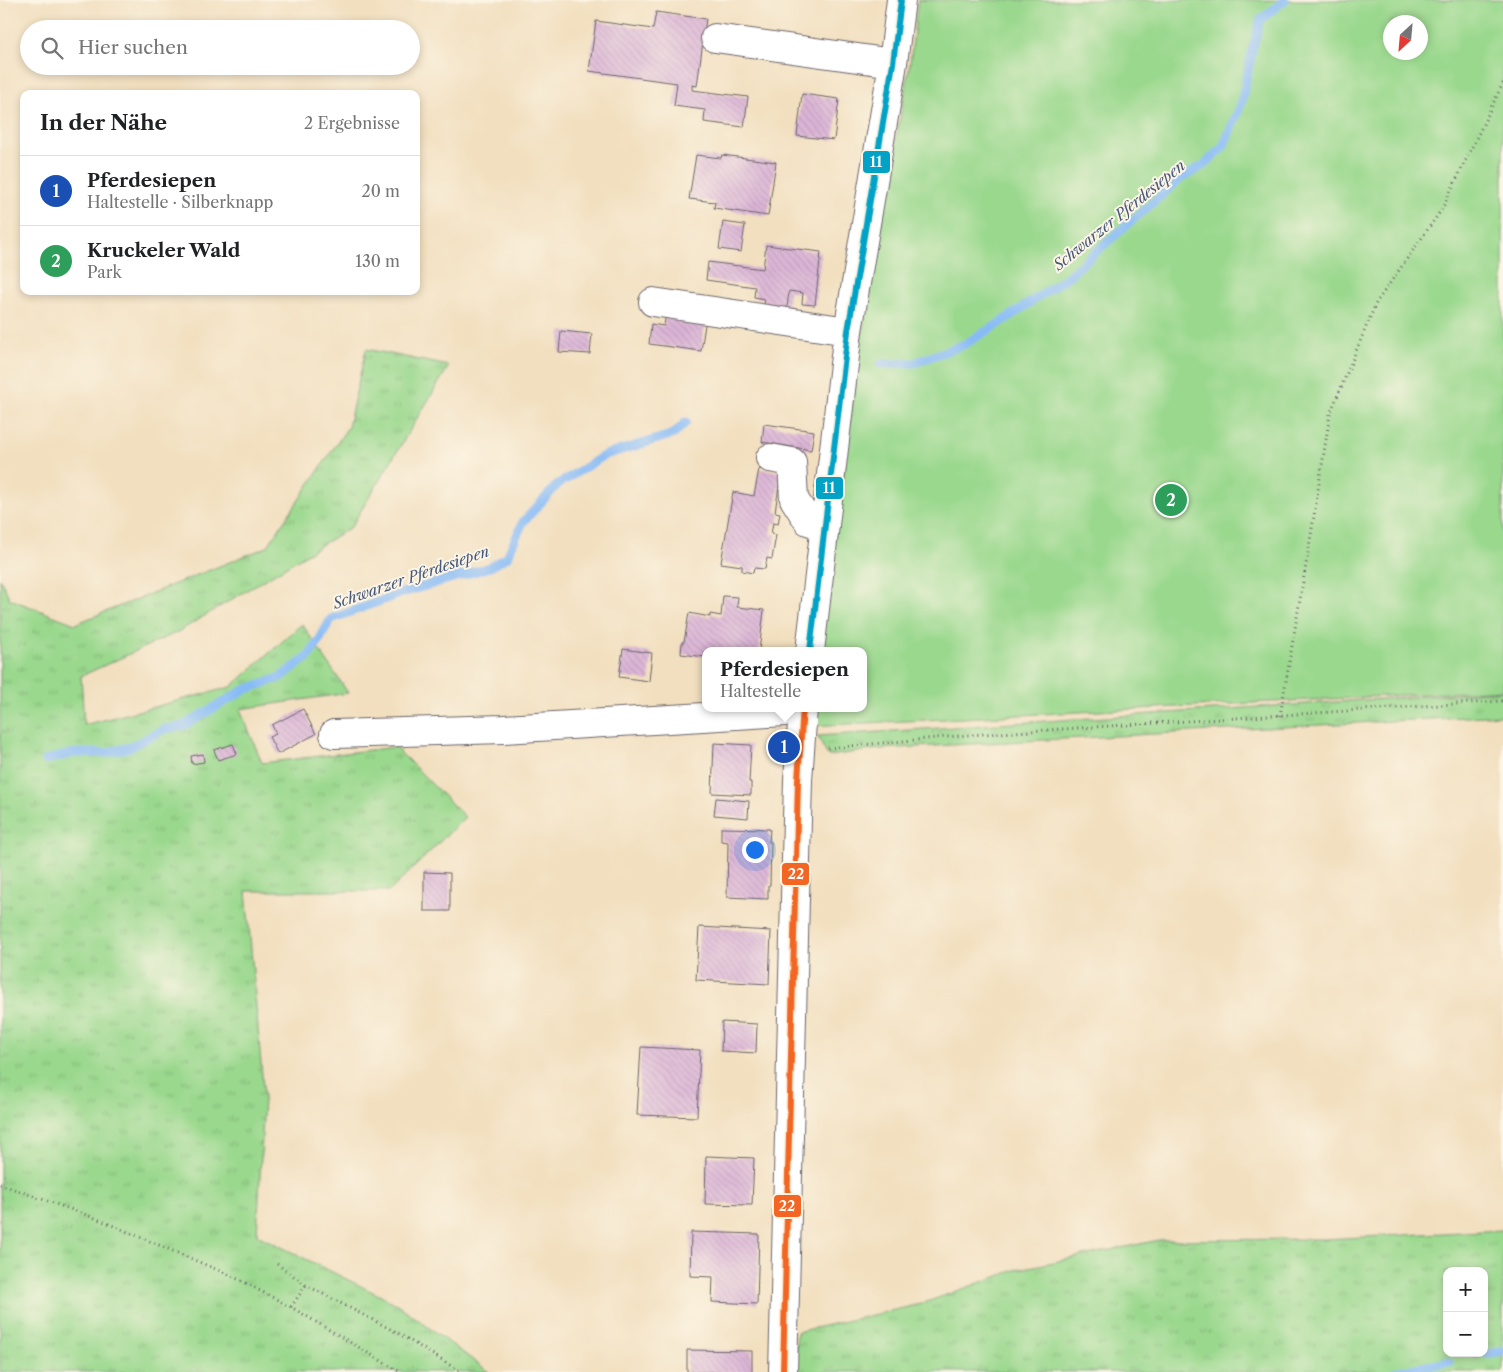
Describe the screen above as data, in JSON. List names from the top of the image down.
{
  "water": ["Schwarzer Pferdesiepen"],
  "lines": ["transit line 11", "transit line 22"],
  "north": "bottom left",
  "page": {
    "search": "Hier suchen",
    "heading": ["In der Nähe", "2 Ergebnisse"],
    "list": [
      {
        "mark": "1",
        "name": "Pferdesiepen",
        "note": "Haltestelle · Silberknapp",
        "value": "20 m"
      },
      {
        "mark": "2",
        "name": "Kruckeler Wald",
        "note": "Park",
        "value": "130 m"
      }
    ],
    "pins": ["2", "1"],
    "popup": ["Pferdesiepen", "Haltestelle"],
    "map_buttons": ["+", "−"]
  }
}
